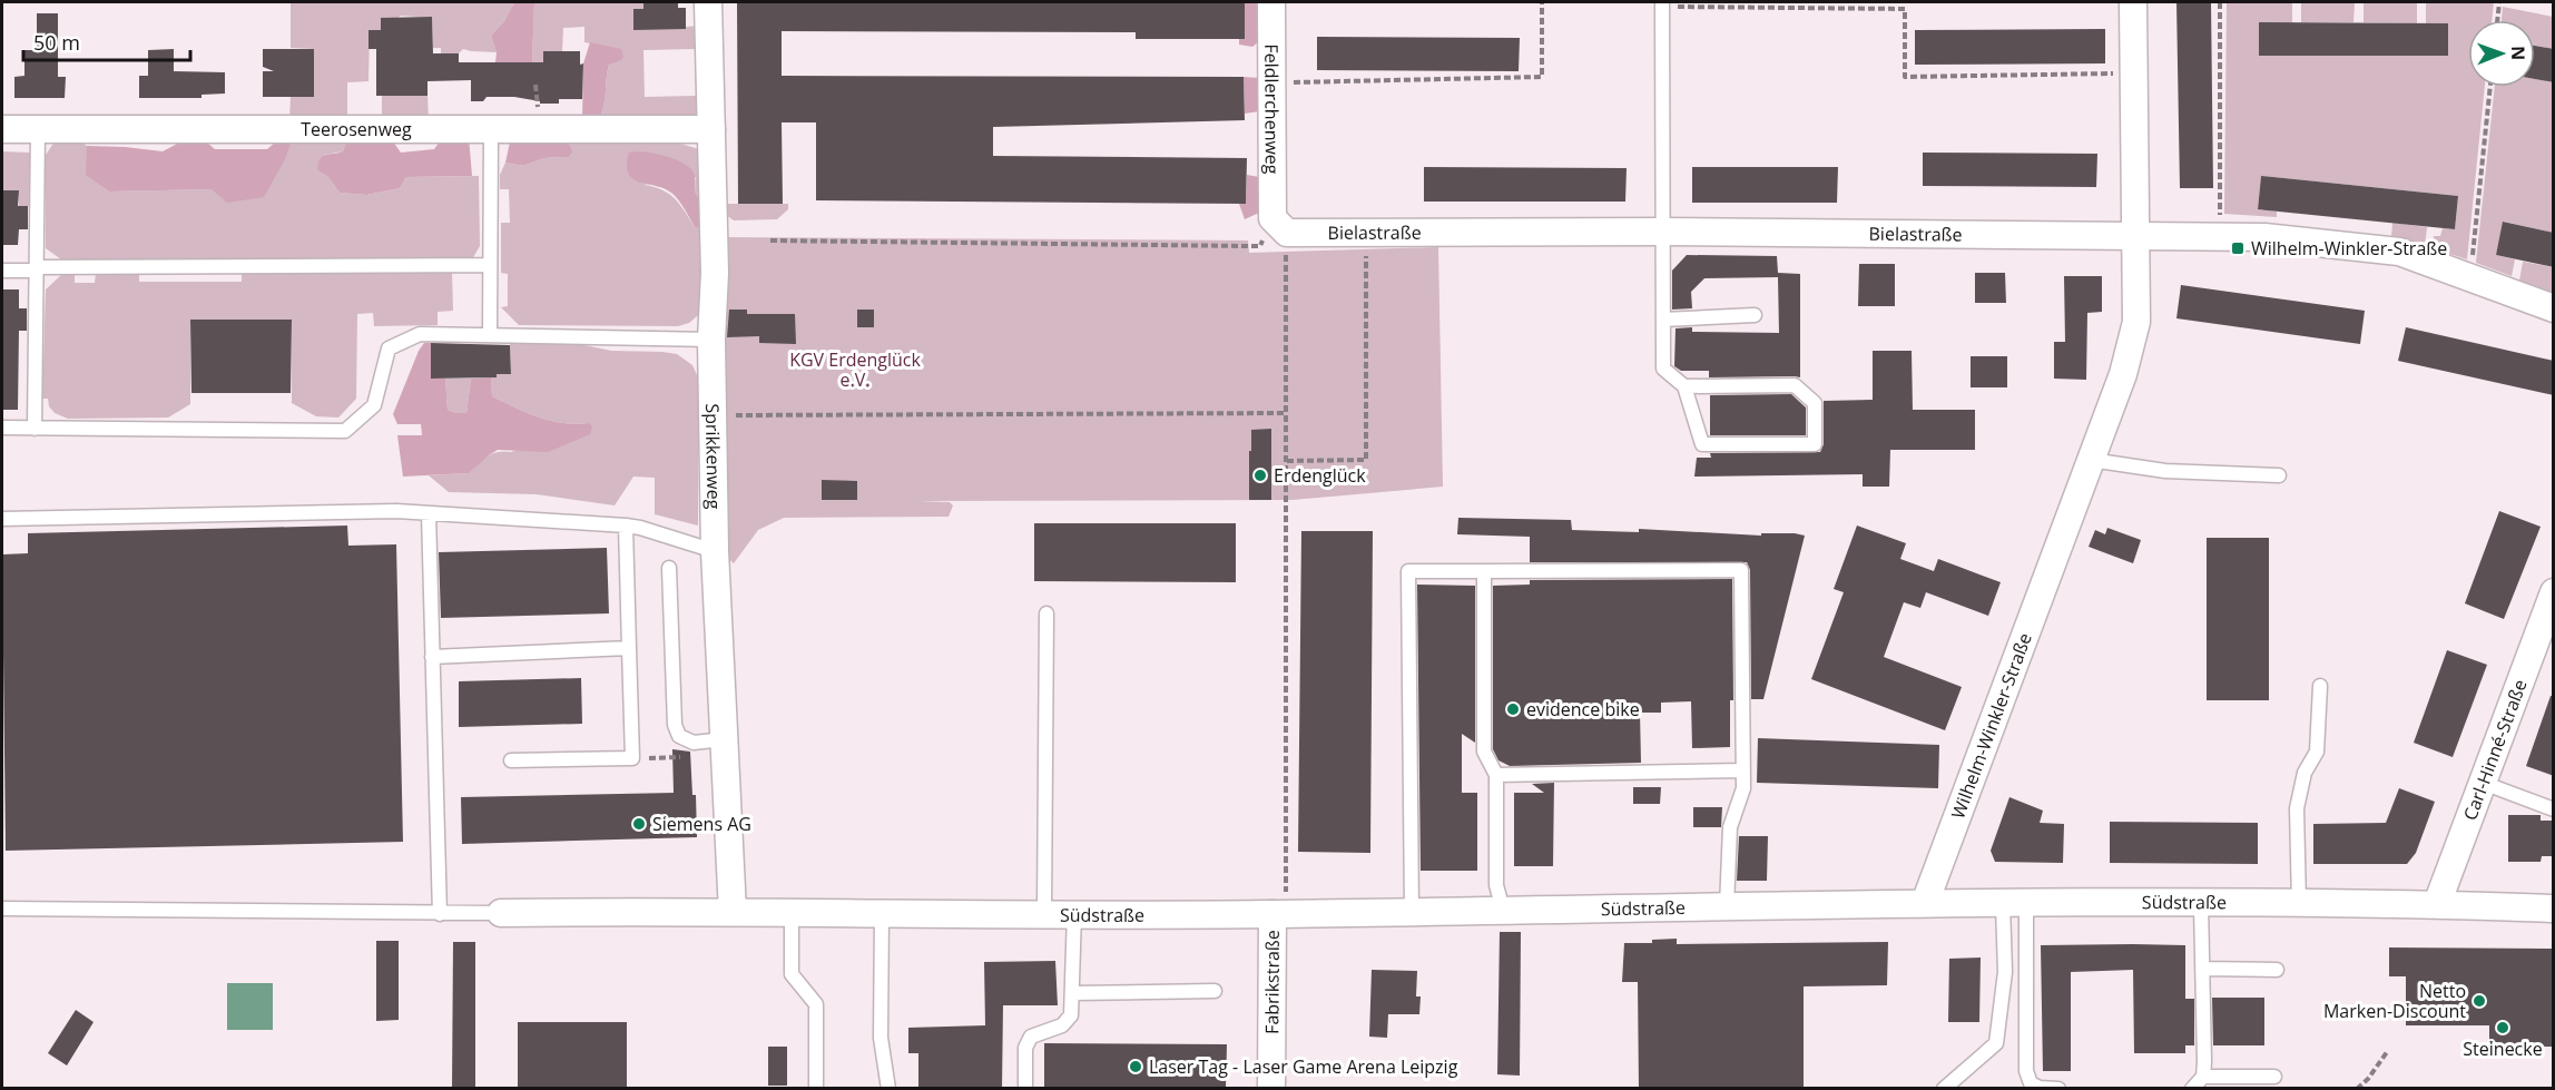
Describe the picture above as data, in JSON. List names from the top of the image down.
{
  "streets": {
    "street": [
      "Feldlerchenweg",
      "Teerosenweg",
      "Bielastraße",
      "Sprikkenweg",
      "Wilhelm-Winkler-Straße",
      "Carl-Hinné-Straße",
      "Südstraße",
      "Fabrikstraße"
    ]
  },
  "crossings": [
    ["Feldlerchenweg", "Bielastraße"],
    ["Teerosenweg", "Sprikkenweg"],
    ["Bielastraße", "Wilhelm-Winkler-Straße"],
    ["Sprikkenweg", "Südstraße"],
    ["Wilhelm-Winkler-Straße", "Südstraße"],
    ["Carl-Hinné-Straße", "Südstraße"],
    ["Südstraße", "Fabrikstraße"]
  ],
  "parks": ["KGV Erdenglück e.V."],
  "places": {
    "transit": ["Wilhelm-Winkler-Straße"],
    "other": [
      "Erdenglück",
      "evidence bike",
      "Siemens AG",
      "Netto Marken-Discount",
      "Steinecke",
      "Laser Tag - Laser Game Arena Leipzig"
    ]
  },
  "scale_bar": "50 m",
  "north": "right"
}
